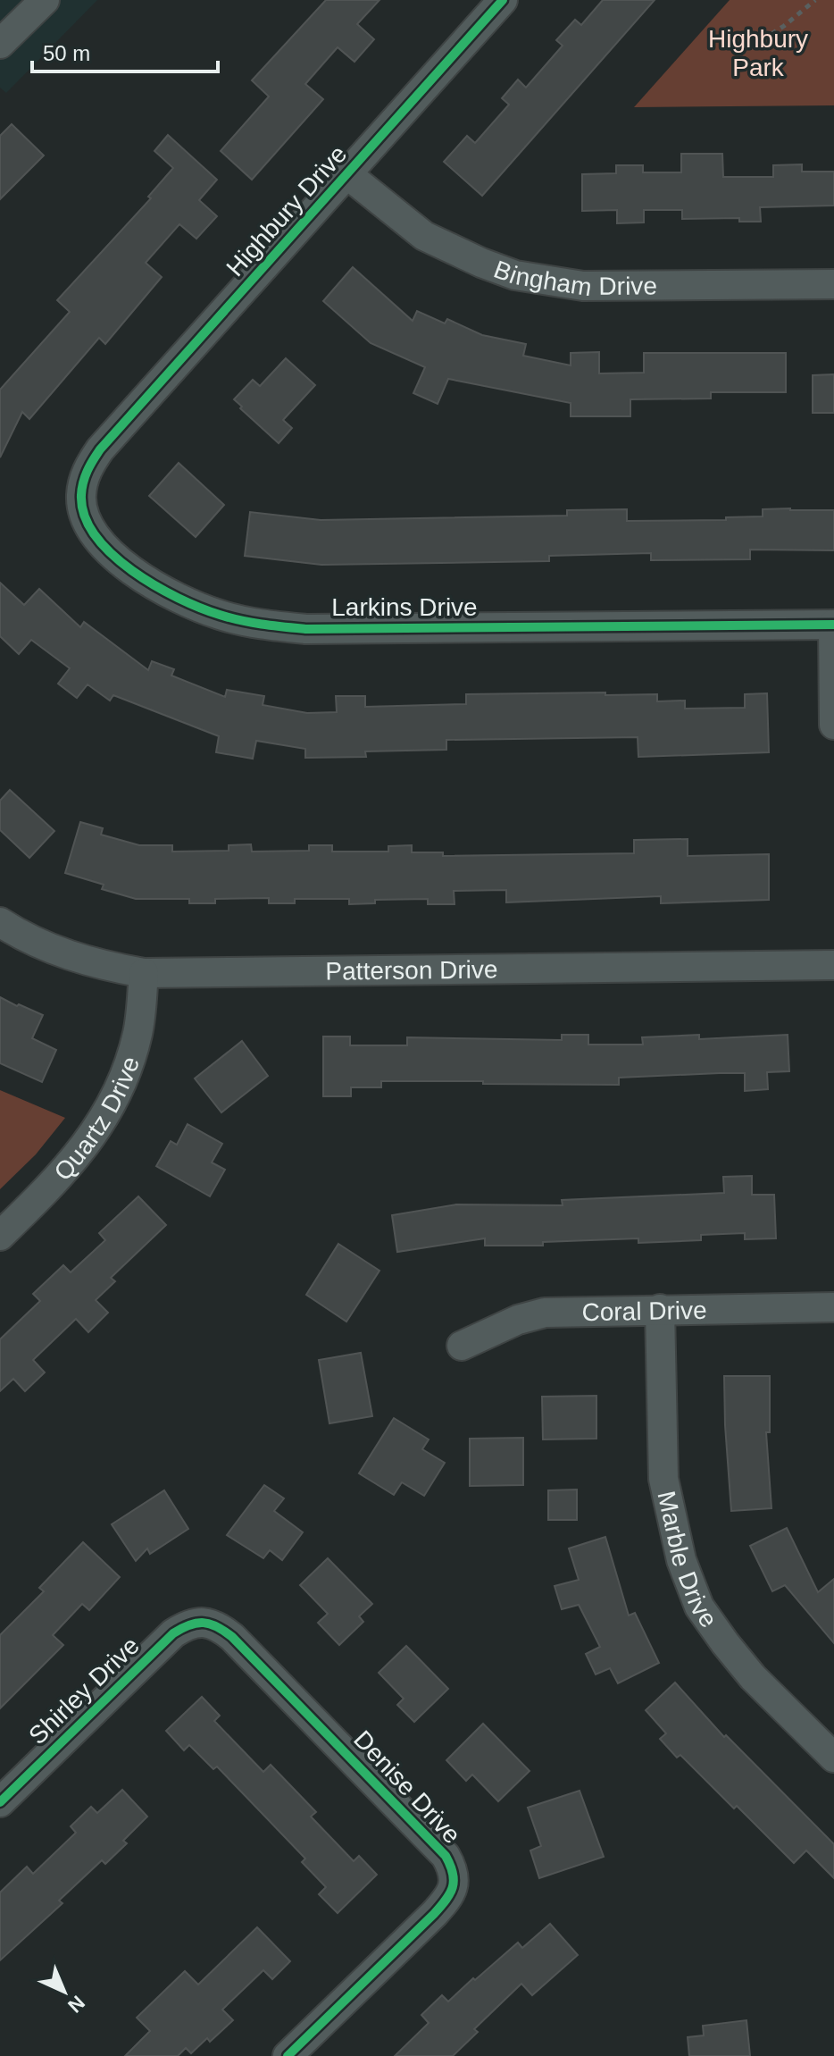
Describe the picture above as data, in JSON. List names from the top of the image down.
{
  "streets": {
    "street": [
      "Highbury Drive",
      "Bingham Drive",
      "Larkins Drive",
      "Patterson Drive",
      "Quartz Drive",
      "Coral Drive",
      "Marble Drive",
      "Shirley Drive",
      "Denise Drive"
    ]
  },
  "crossings": [
    ["Highbury Drive", "Bingham Drive"],
    ["Highbury Drive", "Larkins Drive"],
    ["Patterson Drive", "Quartz Drive"],
    ["Coral Drive", "Marble Drive"],
    ["Shirley Drive", "Denise Drive"]
  ],
  "parks": ["Highbury Park"],
  "scale_bar": "50 m",
  "north": "bottom right"
}
